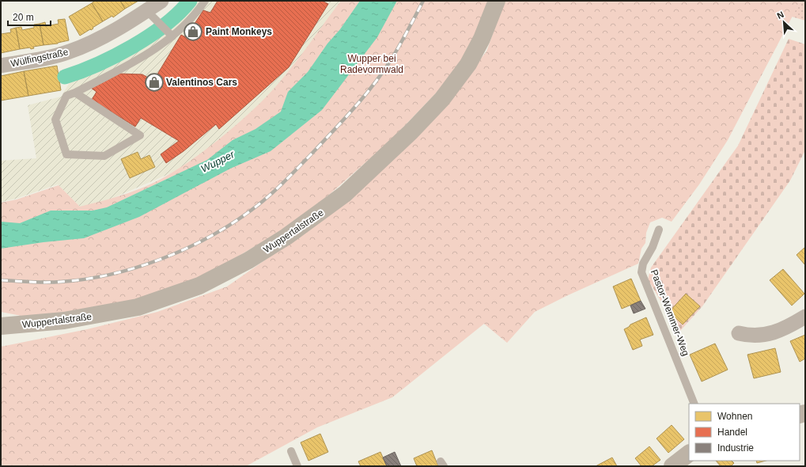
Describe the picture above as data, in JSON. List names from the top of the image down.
{
  "streets": {
    "main road": ["Wuppertalstraße"],
    "street": ["Wülfingstraße"],
    "lane": ["Pastor-Wemmer-Weg"]
  },
  "water": ["Wupper"],
  "parks": ["Wupper bei Radevormwald"],
  "places": {
    "shop": ["Paint Monkeys", "Valentinos Cars"]
  },
  "legend": ["Wohnen", "Handel", "Industrie"],
  "scale_bar": "20 m",
  "north": "top left"
}
